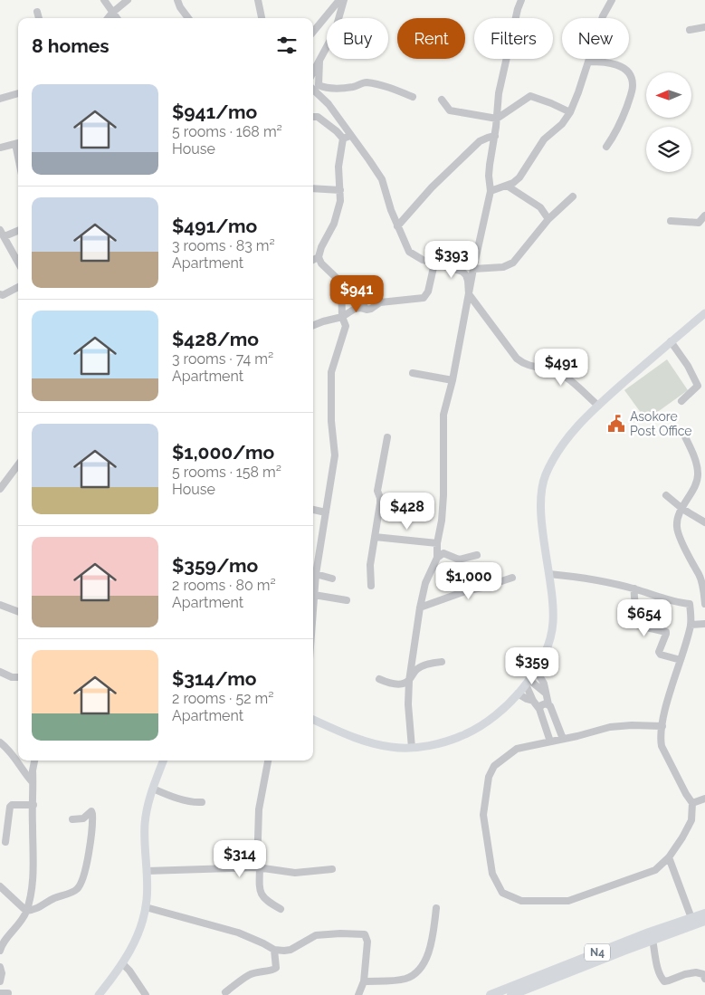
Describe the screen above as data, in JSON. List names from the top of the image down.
{
  "streets": {
    "highway": ["N4"]
  },
  "places": {
    "public building": ["Asokore Post Office"]
  },
  "north": "left",
  "page": {
    "chip": [
      "Buy",
      "Rent",
      "Filters",
      "New"
    ],
    "heading": "8 homes",
    "list": [
      {
        "name": "$941/mo",
        "note": "5 rooms · 168 m² · House"
      },
      {
        "name": "$491/mo",
        "note": "3 rooms · 83 m² · Apartment"
      },
      {
        "name": "$428/mo",
        "note": "3 rooms · 74 m² · Apartment"
      },
      {
        "name": "$1,000/mo",
        "note": "5 rooms · 158 m² · House"
      },
      {
        "name": "$359/mo",
        "note": "2 rooms · 80 m² · Apartment"
      },
      {
        "name": "$314/mo",
        "note": "2 rooms · 52 m² · Apartment"
      }
    ],
    "price": [
      "$393",
      "$941",
      "$491",
      "$428",
      "$1,000",
      "$654",
      "$359",
      "$314"
    ]
  }
}
